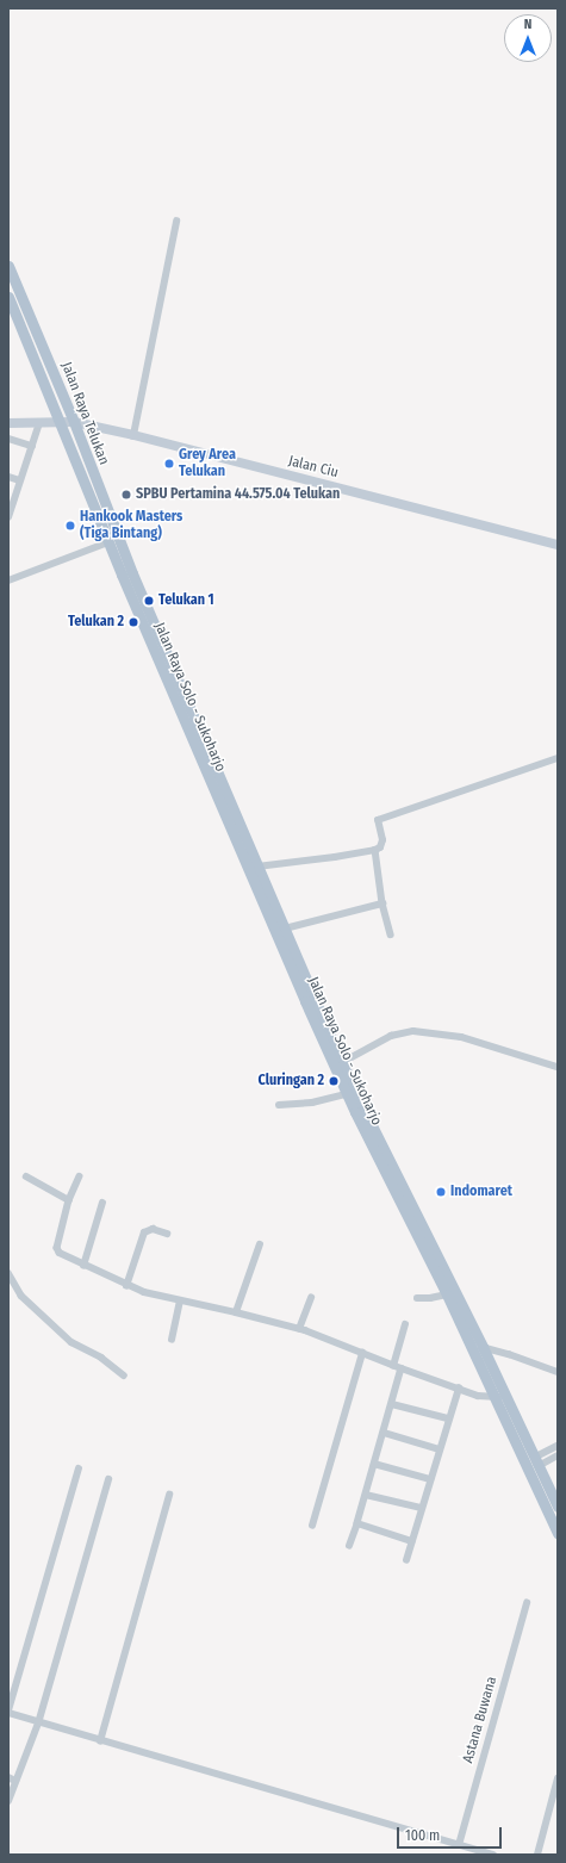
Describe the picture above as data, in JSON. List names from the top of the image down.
{
  "streets": {
    "main road": ["Jalan Raya Telukan", "Jalan Raya Solo - Sukoharjo"],
    "street": ["Jalan Ciu", "Astana Buwana"]
  },
  "crossings": [
    ["Jalan Raya Telukan", "Jalan Ciu"],
    ["Jalan Raya Telukan", "Jalan Raya Solo - Sukoharjo"]
  ],
  "places": [
    "Grey Area Telukan",
    "SPBU Pertamina 44.575.04 Telukan",
    "Hankook Masters (Tiga Bintang)",
    "Telukan 1",
    "Telukan 2",
    "Cluringan 2",
    "Indomaret"
  ],
  "scale_bar": "100 m",
  "north": "top"
}
